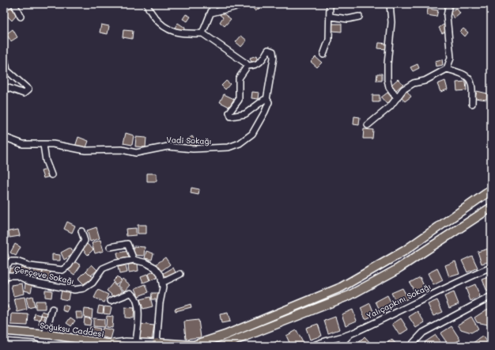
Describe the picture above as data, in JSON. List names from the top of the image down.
{
  "streets": {
    "main road": ["Soğuksu Caddesi"],
    "street": ["Vadi Sokağı", "Çerçeve Sokağı", "Yalıçapkını Sokağı"]
  }
}
